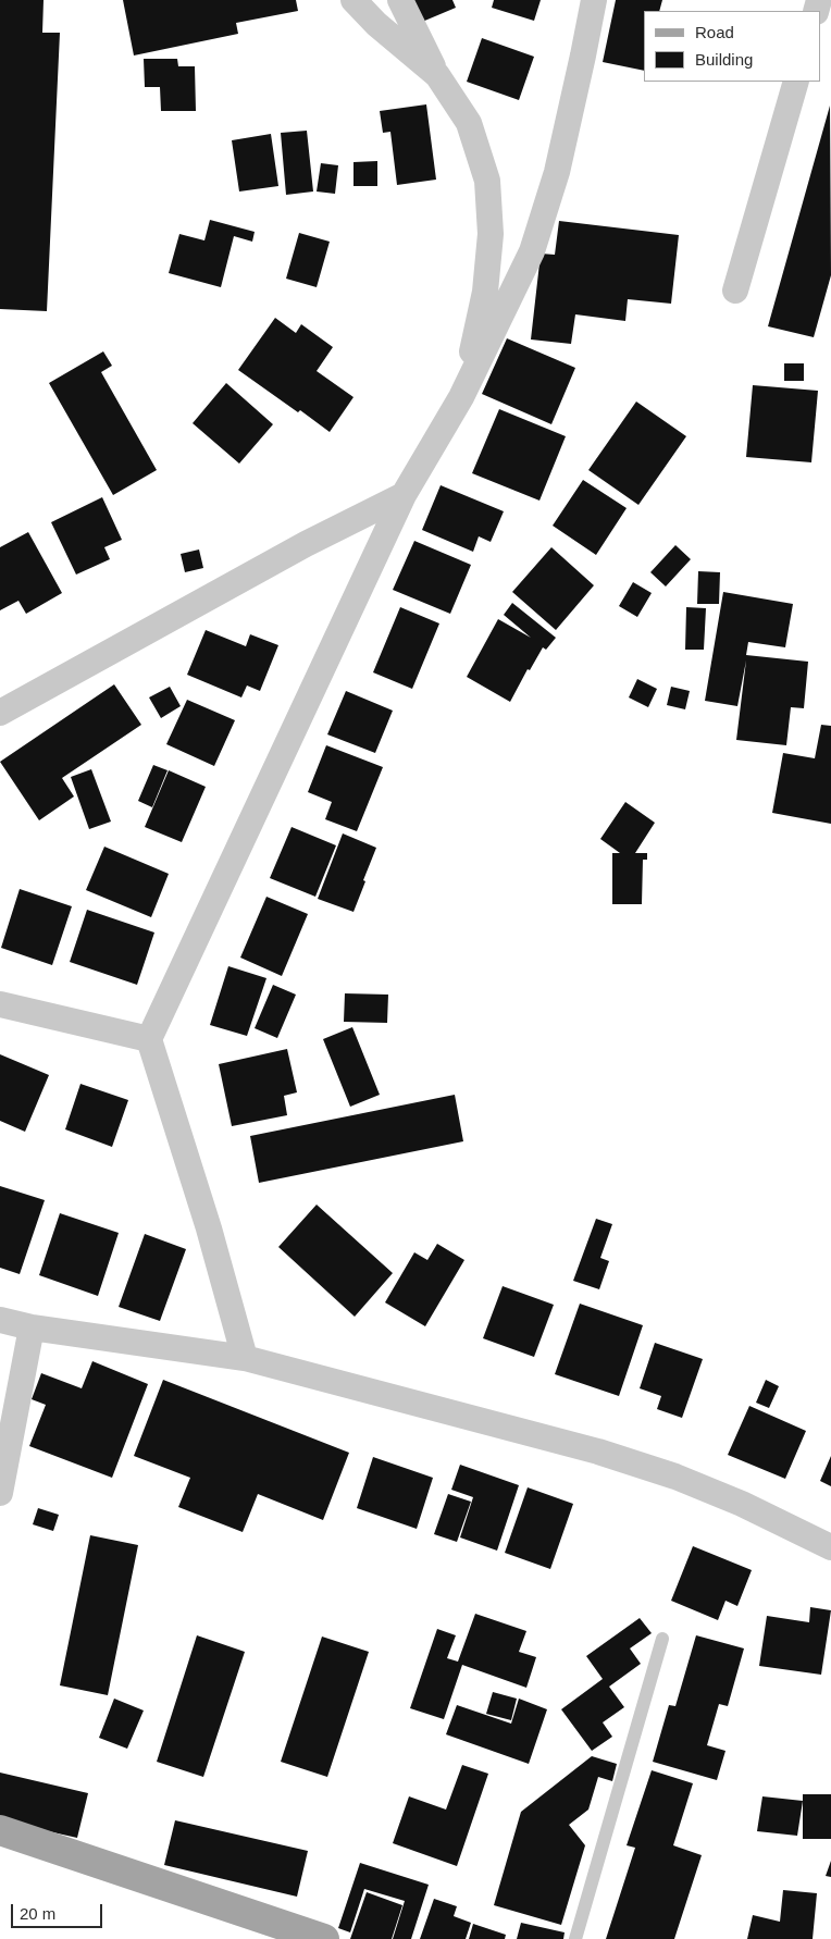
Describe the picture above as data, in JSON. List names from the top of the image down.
{
  "legend": ["Road", "Building"],
  "scale_bar": "20 m"
}
